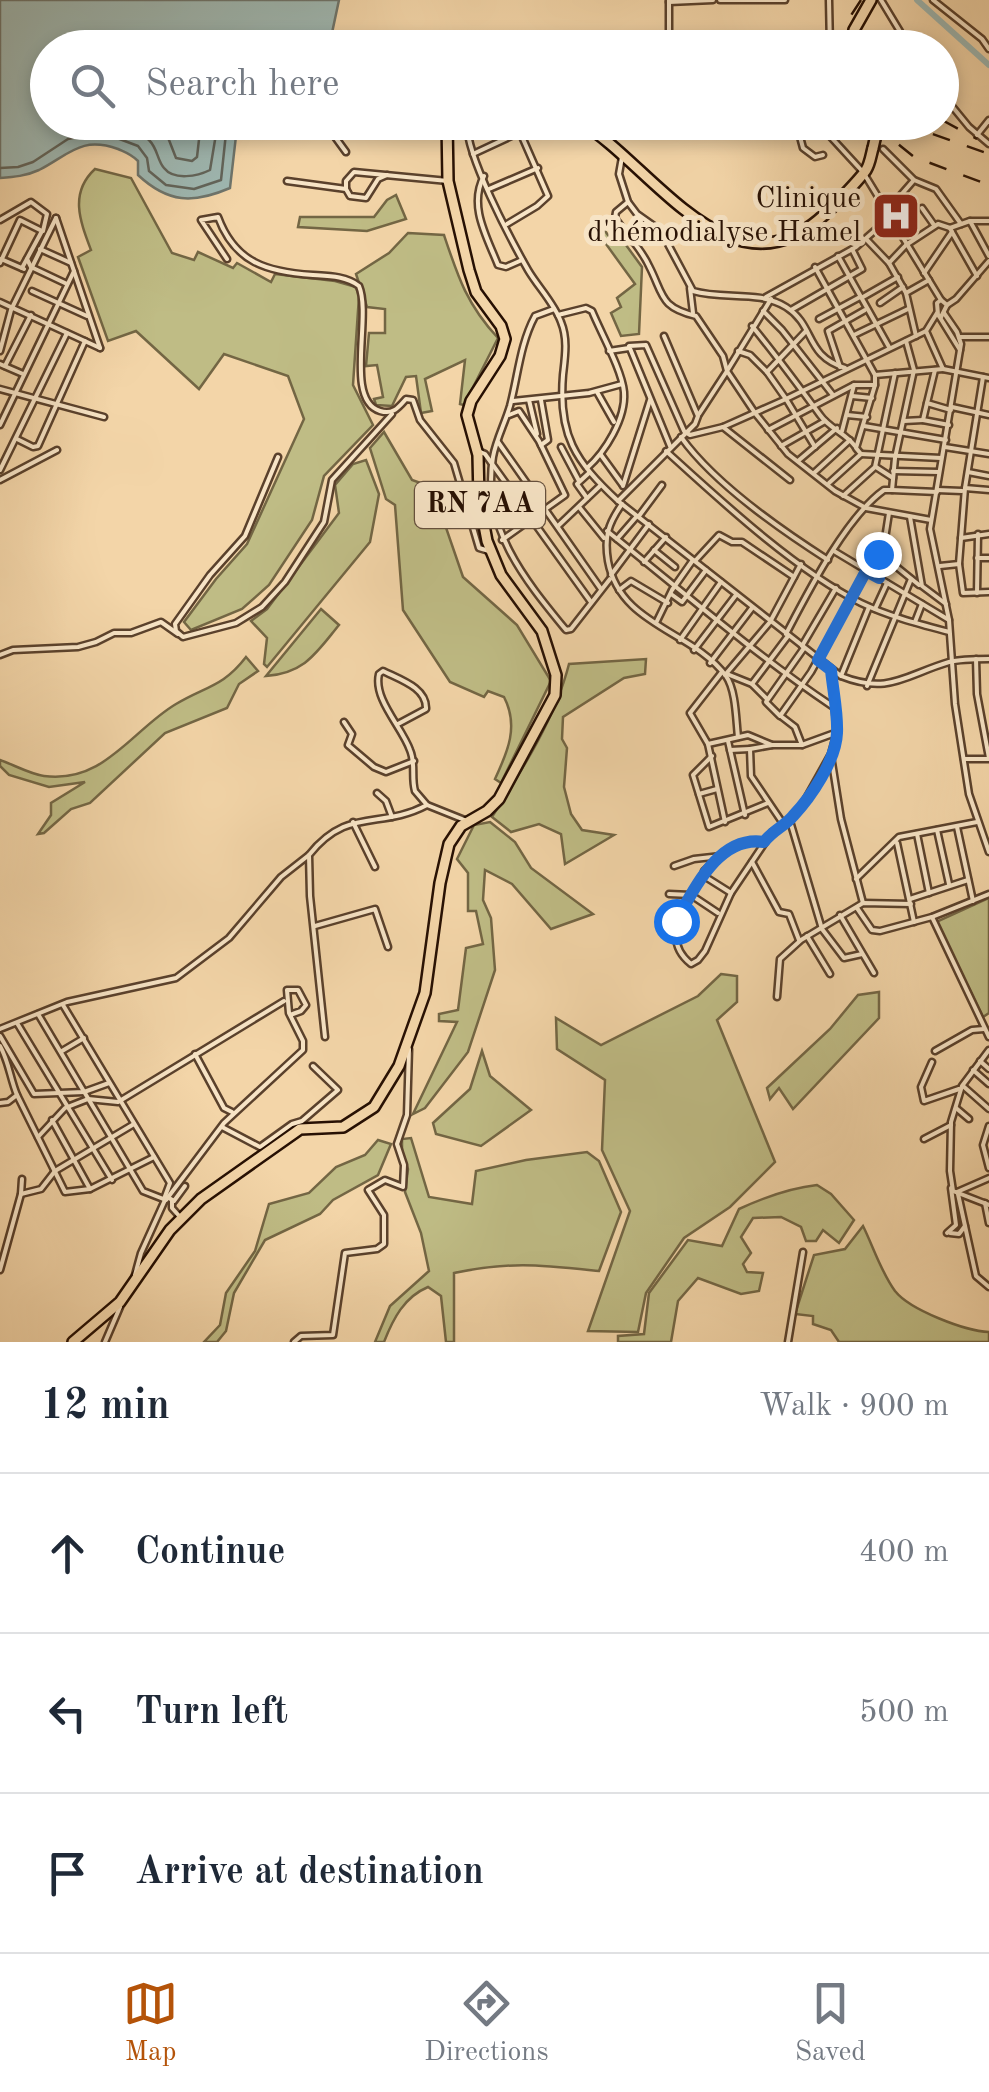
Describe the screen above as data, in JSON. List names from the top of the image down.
{
  "streets": {
    "main road": ["RN 7AA"]
  },
  "places": {
    "hospital": ["Clinique d'hémodialyse Hamel"]
  },
  "page": {
    "search": "Search here",
    "heading": ["12 min", "Walk · 900 m"],
    "list": [
      ["Continue", "400 m"],
      ["Turn left", "500 m"],
      "Arrive at destination"
    ],
    "nav": ["Map", "Directions", "Saved"]
  }
}
